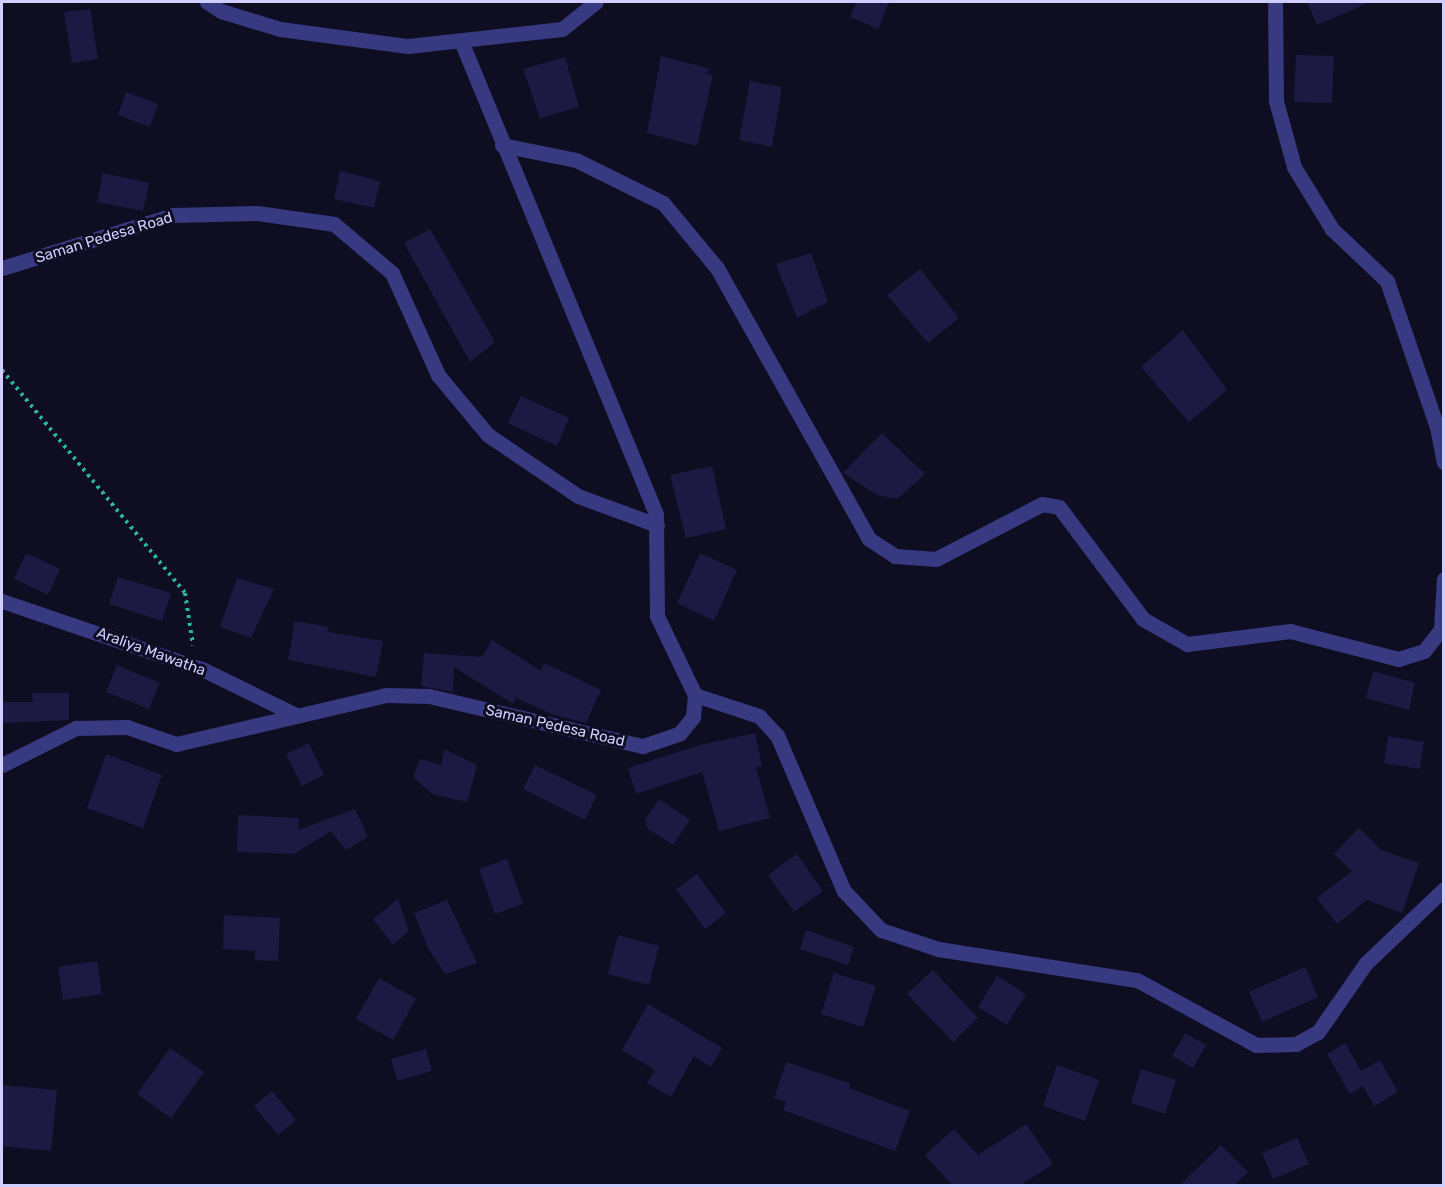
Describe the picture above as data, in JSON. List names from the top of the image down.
{
  "streets": {
    "street": ["Saman Pedesa Road", "Araliya Mawatha"]
  },
  "crossings": [
    ["Saman Pedesa Road", "Araliya Mawatha"]
  ]
}
